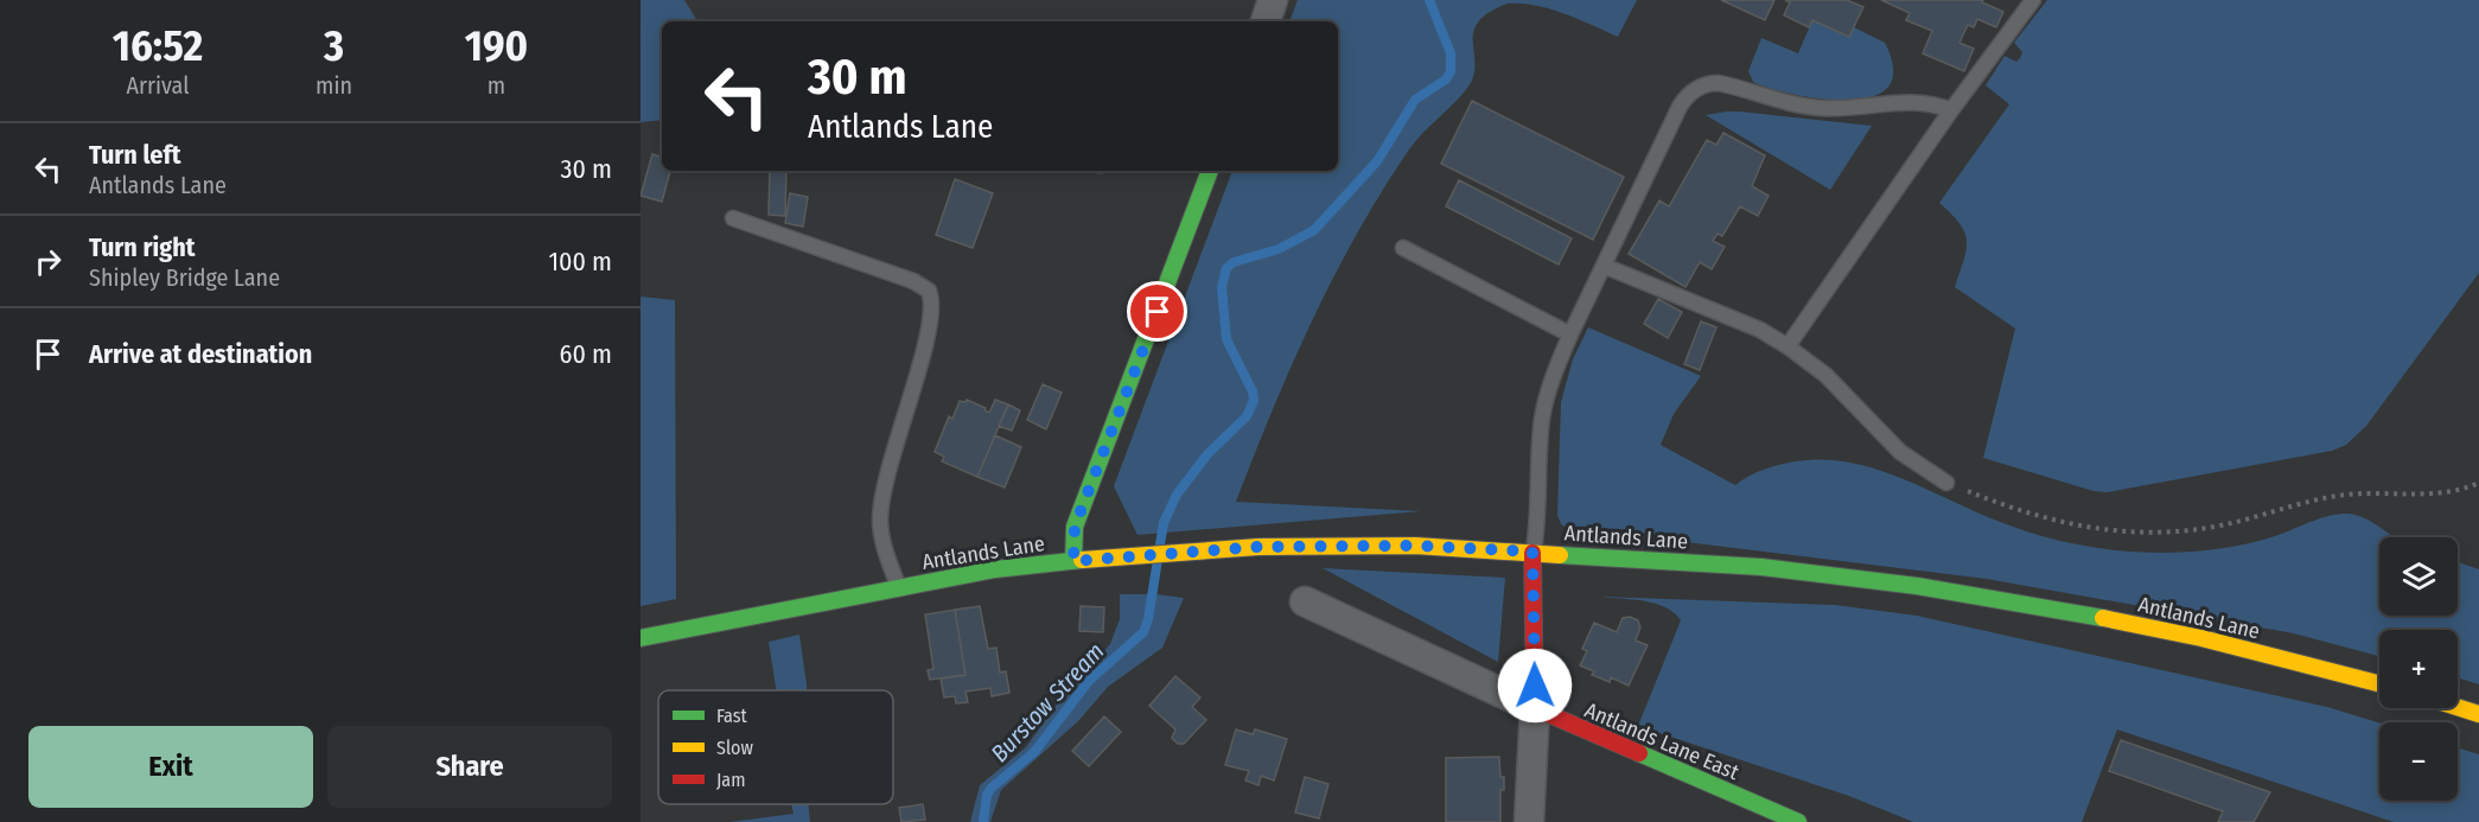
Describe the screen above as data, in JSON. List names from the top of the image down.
{
  "streets": {
    "main road": ["Antlands Lane", "Antlands Lane East"]
  },
  "water": ["Burstow Stream"],
  "legend": ["Fast", "Slow", "Jam"],
  "page": {
    "eta": [
      "16:52",
      "Arrival",
      "3",
      "min",
      "190",
      "m"
    ],
    "turn": ["30 m", "Antlands Lane"],
    "list": [
      {
        "name": "Turn left",
        "note": "Antlands Lane",
        "value": "30 m"
      },
      {
        "name": "Turn right",
        "note": "Shipley Bridge Lane",
        "value": "100 m"
      },
      {
        "name": "Arrive at destination",
        "value": "60 m"
      }
    ],
    "map_buttons": ["+", "−"],
    "buttons": ["Exit", "Share"]
  }
}
